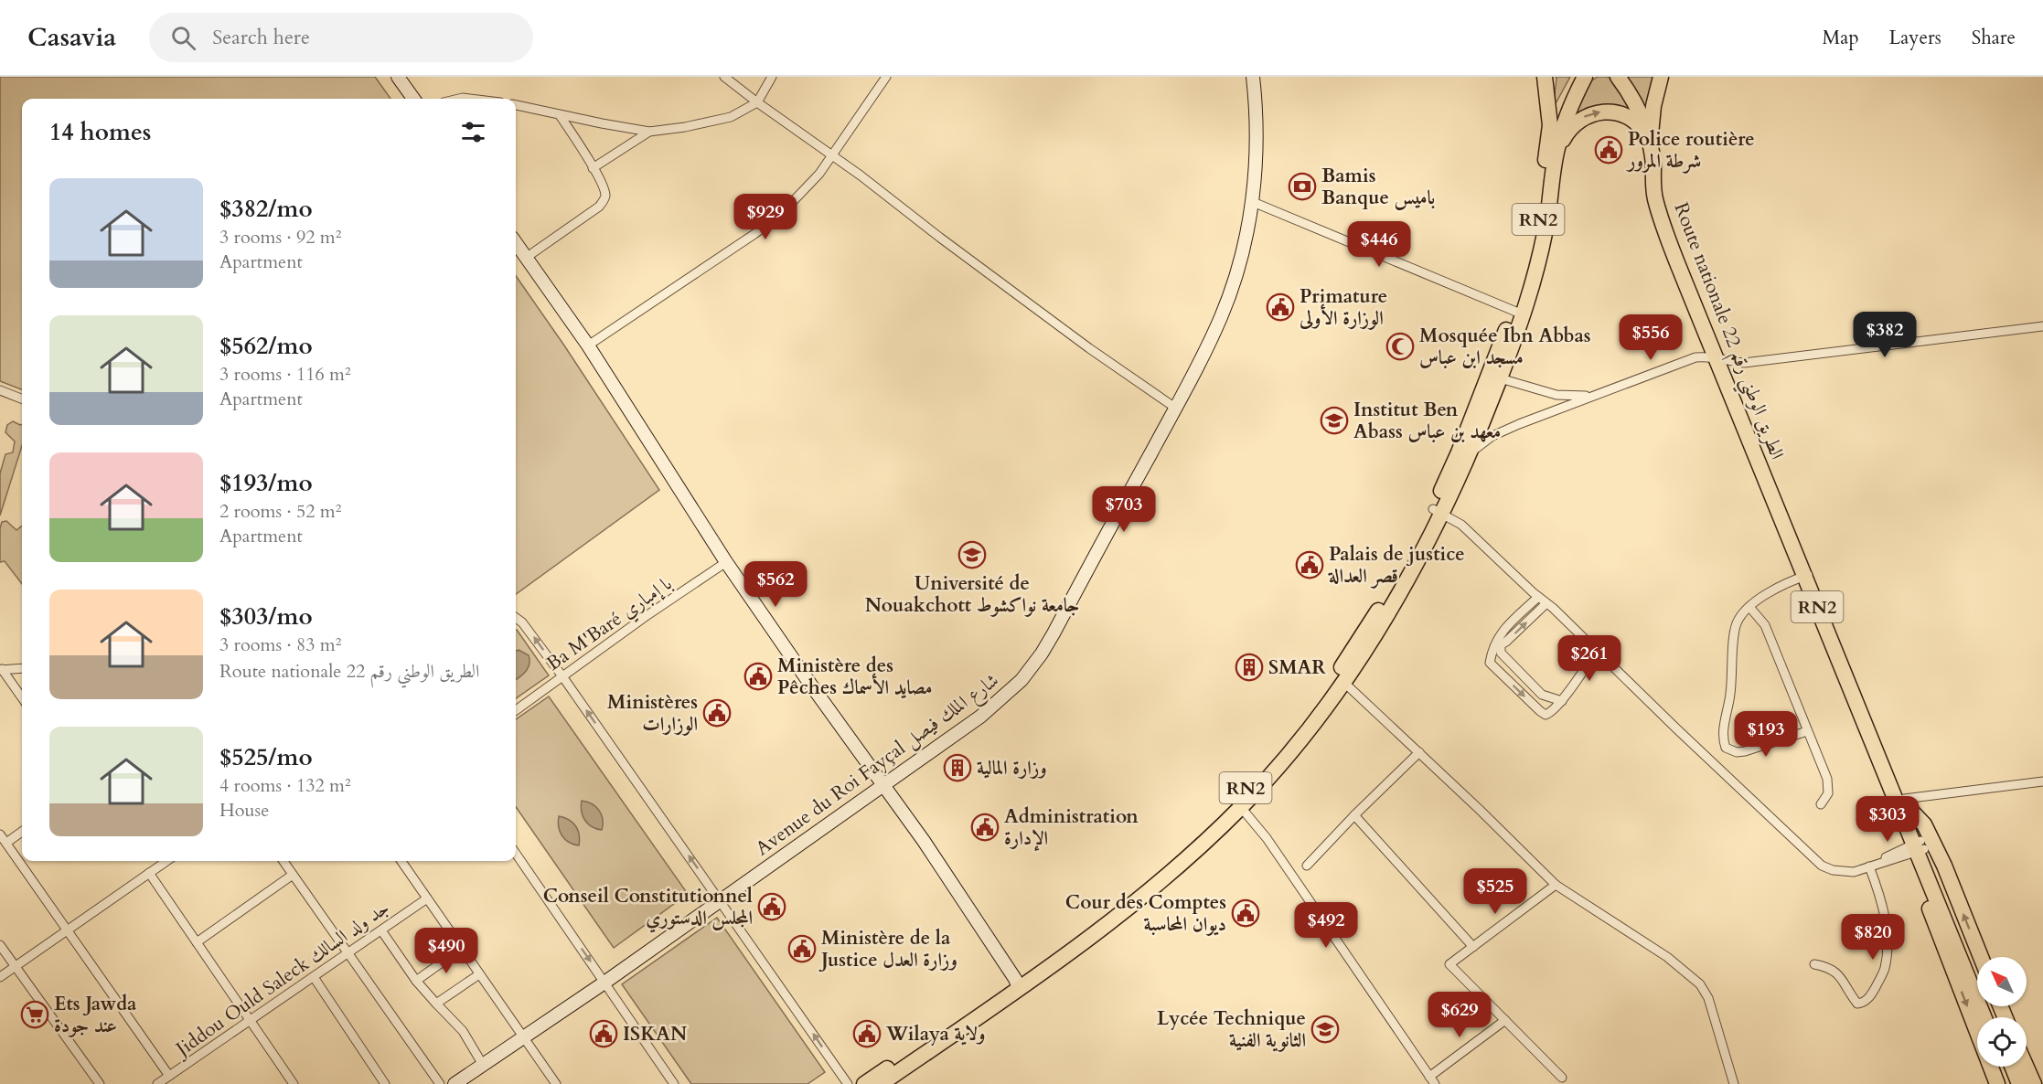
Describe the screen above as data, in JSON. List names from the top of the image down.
{
  "streets": {
    "highway": ["RN2", "Route nationale 22 الطريق الوطني رقم"],
    "street": ["Ba M'Baré با إمباري", "Avenue du Roi Fayçal شارع الملك فيصل", "Jiddou Ould Saleck جد ولد السالك"]
  },
  "crossings": [
    ["RN2", "Route nationale 22 الطريق الوطني رقم"]
  ],
  "places": {
    "public building": [
      "Police routière شرطة المرور",
      "Primature الوزارة الأولى",
      "Palais de justice قصر العدالة",
      "Ministère des Pêches مصايد الأسماك",
      "Ministères الوزارات",
      "Administration الإدارة",
      "Conseil Constitutionnel المجلس الدستوري",
      "Cour des Comptes ديوان المحاسبة",
      "Ministère de la Justice وزارة العدل",
      "ISKAN",
      "Wilaya ولاية"
    ],
    "bank": ["Bamis Banque باميس"],
    "mosque": ["Mosquée Ibn Abbas مسجد ابن عباس"],
    "school or university": ["Institut Ben Abass معهد بن عباس", "Université de Nouakchott جامعة نواكشوط", "Lycée Technique الثانوية الفنية"],
    "building": ["SMAR", "وزارة المالية"],
    "supermarket": ["Ets Jawda عند جودة"]
  },
  "north": "top left",
  "page": {
    "header": "Casavia",
    "search": "Search here",
    "nav": ["Map", "Layers", "Share"],
    "heading": "14 homes",
    "list": [
      {
        "name": "$382/mo",
        "note": "3 rooms · 92 m² · Apartment"
      },
      {
        "name": "$562/mo",
        "note": "3 rooms · 116 m² · Apartment"
      },
      {
        "name": "$193/mo",
        "note": "2 rooms · 52 m² · Apartment"
      },
      {
        "name": "$303/mo",
        "note": "3 rooms · 83 m² · Route nationale 22 الطريق الوطني رقم"
      },
      {
        "name": "$525/mo",
        "note": "4 rooms · 132 m² · House"
      }
    ],
    "price": [
      "$929",
      "$446",
      "$382",
      "$556",
      "$703",
      "$562",
      "$261",
      "$193",
      "$303",
      "$525",
      "$492",
      "$820",
      "$490",
      "$629"
    ]
  }
}
